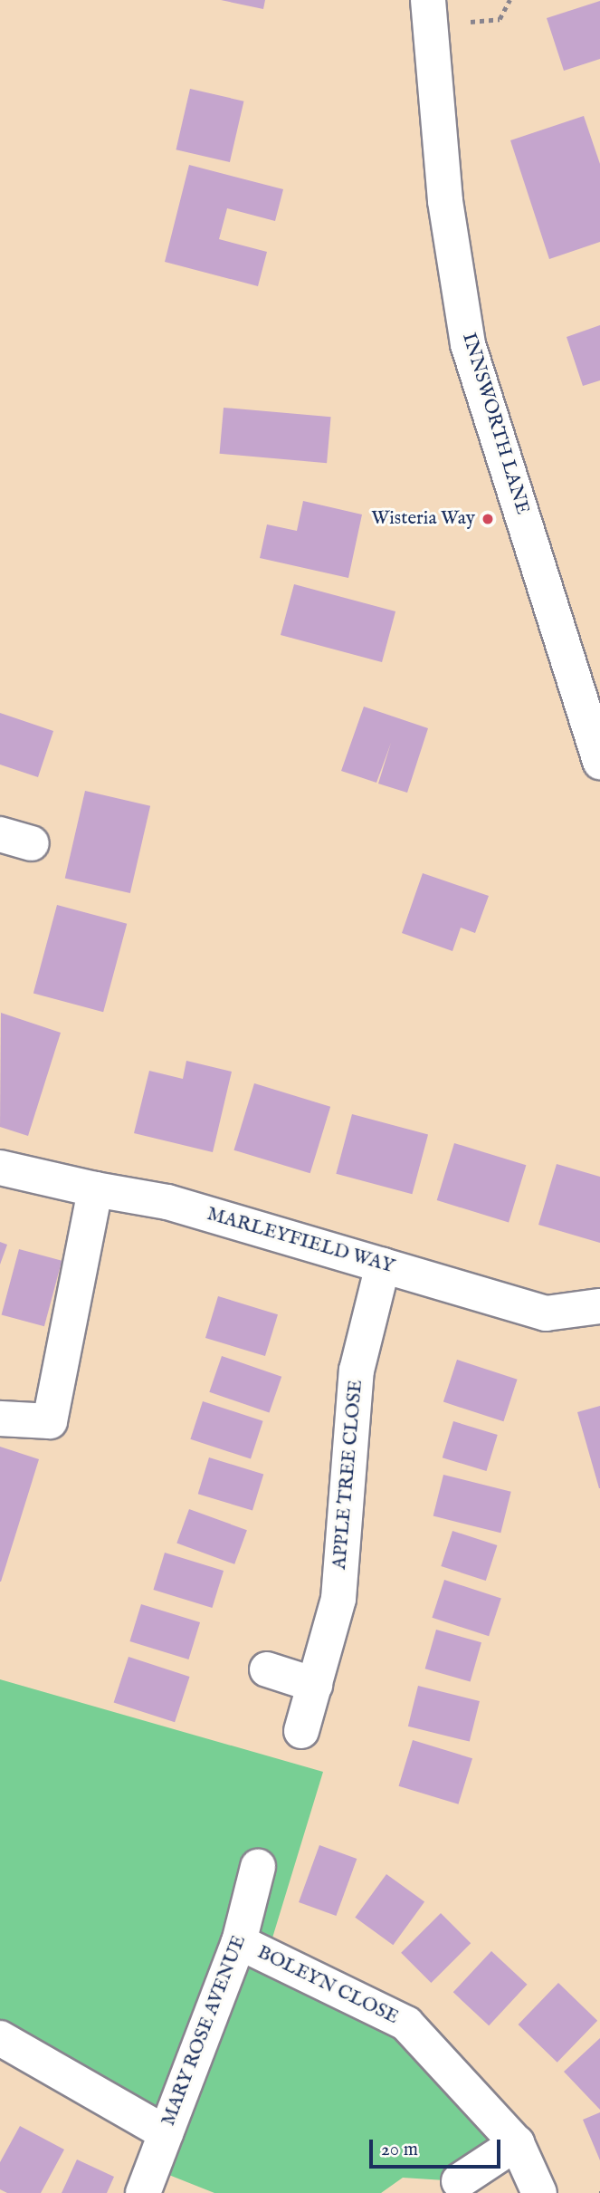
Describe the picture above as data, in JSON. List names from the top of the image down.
{
  "streets": {
    "street": [
      "INNSWORTH LANE",
      "MARLEYFIELD WAY",
      "APPLE TREE CLOSE",
      "BOLEYN CLOSE",
      "MARY ROSE AVENUE"
    ]
  },
  "crossings": [
    ["MARLEYFIELD WAY", "APPLE TREE CLOSE"],
    ["BOLEYN CLOSE", "MARY ROSE AVENUE"]
  ],
  "places": ["Wisteria Way"],
  "scale_bar": "20 m"
}
